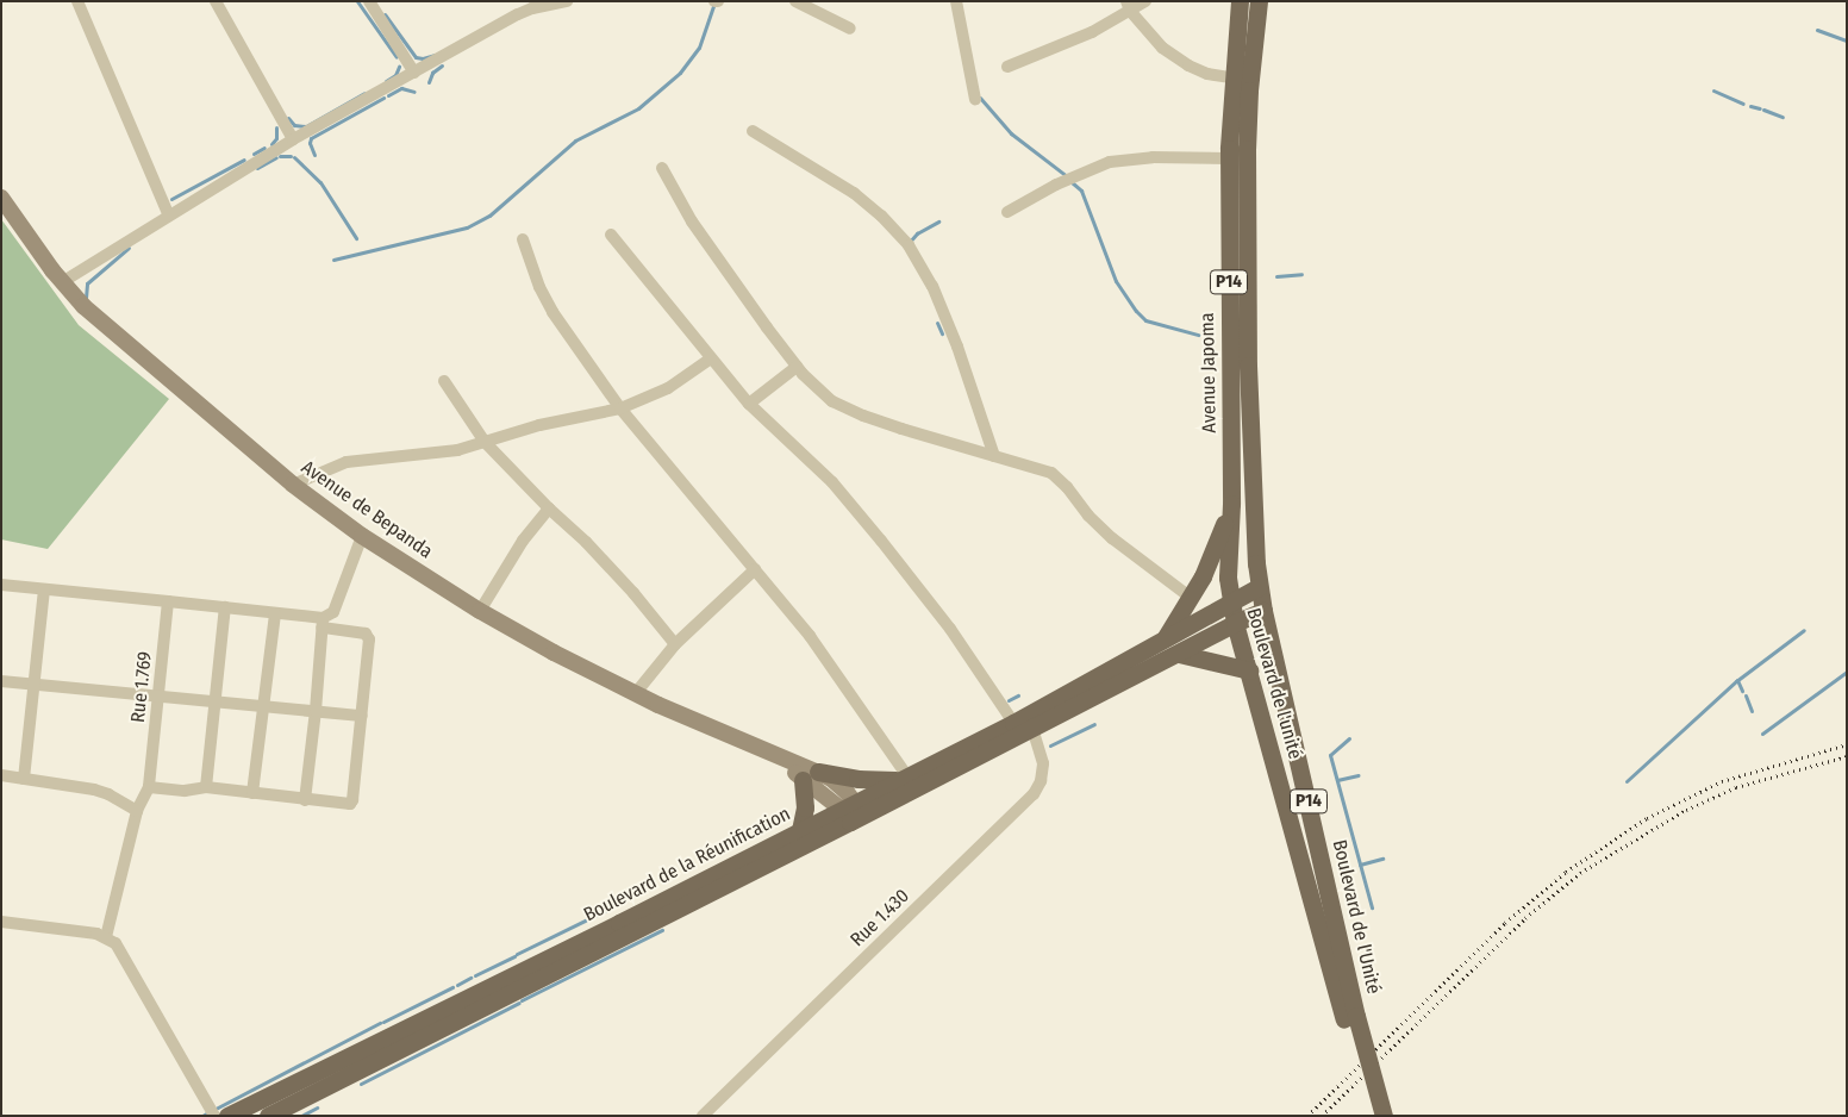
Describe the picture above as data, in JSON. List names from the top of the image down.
{
  "streets": {
    "main road": [
      "P14",
      "Avenue Japoma",
      "Avenue de Bepanda",
      "Boulevard de l'unité",
      "Boulevard de la Réunification",
      "Boulevard de l'Unité"
    ],
    "street": ["Rue 1.769", "Rue 1.430"]
  },
  "crossings": [
    ["Avenue Japoma", "Boulevard de l'unité"],
    ["Avenue Japoma", "Boulevard de la Réunification"],
    ["Avenue Japoma", "Boulevard de l'Unité"],
    ["Avenue de Bepanda", "Boulevard de la Réunification"],
    ["Boulevard de l'unité", "Boulevard de la Réunification"],
    ["Boulevard de l'unité", "Boulevard de l'Unité"],
    ["Boulevard de la Réunification", "Boulevard de l'Unité"],
    ["Boulevard de la Réunification", "Rue 1.430"]
  ]
}
